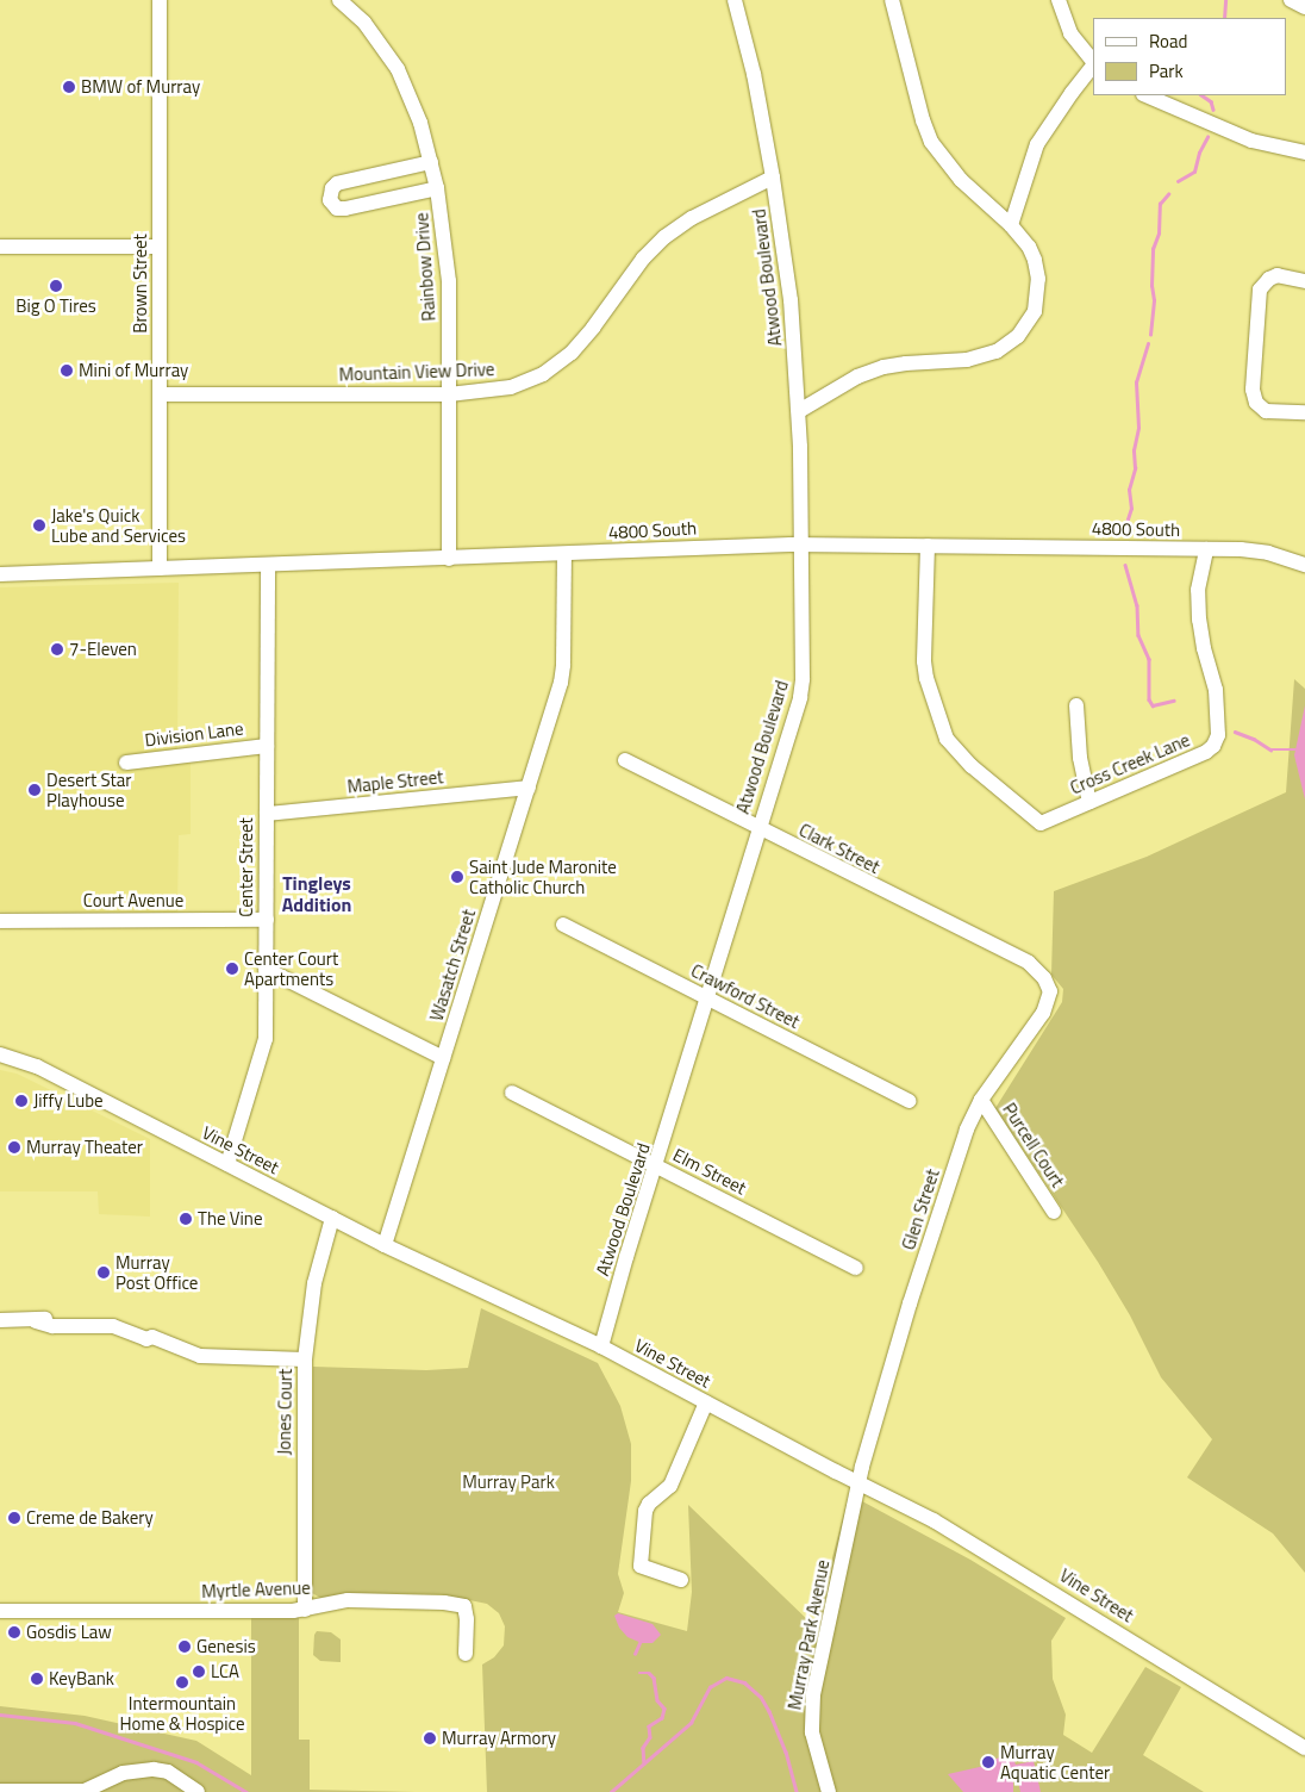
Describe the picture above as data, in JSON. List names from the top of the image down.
{
  "streets": {
    "street": [
      "Rainbow Drive",
      "Atwood Boulevard",
      "Brown Street",
      "Mountain View Drive",
      "4800 South",
      "Division Lane",
      "Cross Creek Lane",
      "Maple Street",
      "Clark Street",
      "Center Street",
      "Court Avenue",
      "Wasatch Street",
      "Crawford Street",
      "Purcell Court",
      "Vine Street",
      "Elm Street",
      "Glen Street",
      "Jones Court",
      "Myrtle Avenue",
      "Murray Park Avenue"
    ]
  },
  "crossings": [
    ["Rainbow Drive", "Mountain View Drive"],
    ["Rainbow Drive", "4800 South"],
    ["Atwood Boulevard", "Mountain View Drive"],
    ["Atwood Boulevard", "4800 South"],
    ["Atwood Boulevard", "Clark Street"],
    ["Atwood Boulevard", "Crawford Street"],
    ["Atwood Boulevard", "Vine Street"],
    ["Atwood Boulevard", "Elm Street"],
    ["Brown Street", "Mountain View Drive"],
    ["Brown Street", "4800 South"],
    ["4800 South", "Cross Creek Lane"],
    ["4800 South", "Center Street"],
    ["4800 South", "Wasatch Street"],
    ["Division Lane", "Center Street"],
    ["Maple Street", "Center Street"],
    ["Maple Street", "Wasatch Street"],
    ["Clark Street", "Glen Street"],
    ["Center Street", "Court Avenue"],
    ["Center Street", "Vine Street"],
    ["Wasatch Street", "Vine Street"],
    ["Purcell Court", "Glen Street"],
    ["Vine Street", "Glen Street"],
    ["Vine Street", "Jones Court"],
    ["Vine Street", "Murray Park Avenue"],
    ["Glen Street", "Murray Park Avenue"],
    ["Jones Court", "Myrtle Avenue"]
  ],
  "districts": ["Tingleys Addition"],
  "parks": ["Murray Park"],
  "places": [
    "BMW of Murray",
    "Big O Tires",
    "Mini of Murray",
    "Jake's Quick Lube and Services",
    "7-Eleven",
    "Desert Star Playhouse",
    "Saint Jude Maronite Catholic Church",
    "Center Court Apartments",
    "Jiffy Lube",
    "Murray Theater",
    "The Vine",
    "Murray Post Office",
    "Creme de Bakery",
    "Gosdis Law",
    "Genesis",
    "LCA",
    "KeyBank",
    "Intermountain Home & Hospice",
    "Murray Armory",
    "Murray Aquatic Center"
  ],
  "legend": ["Road", "Park"]
}
